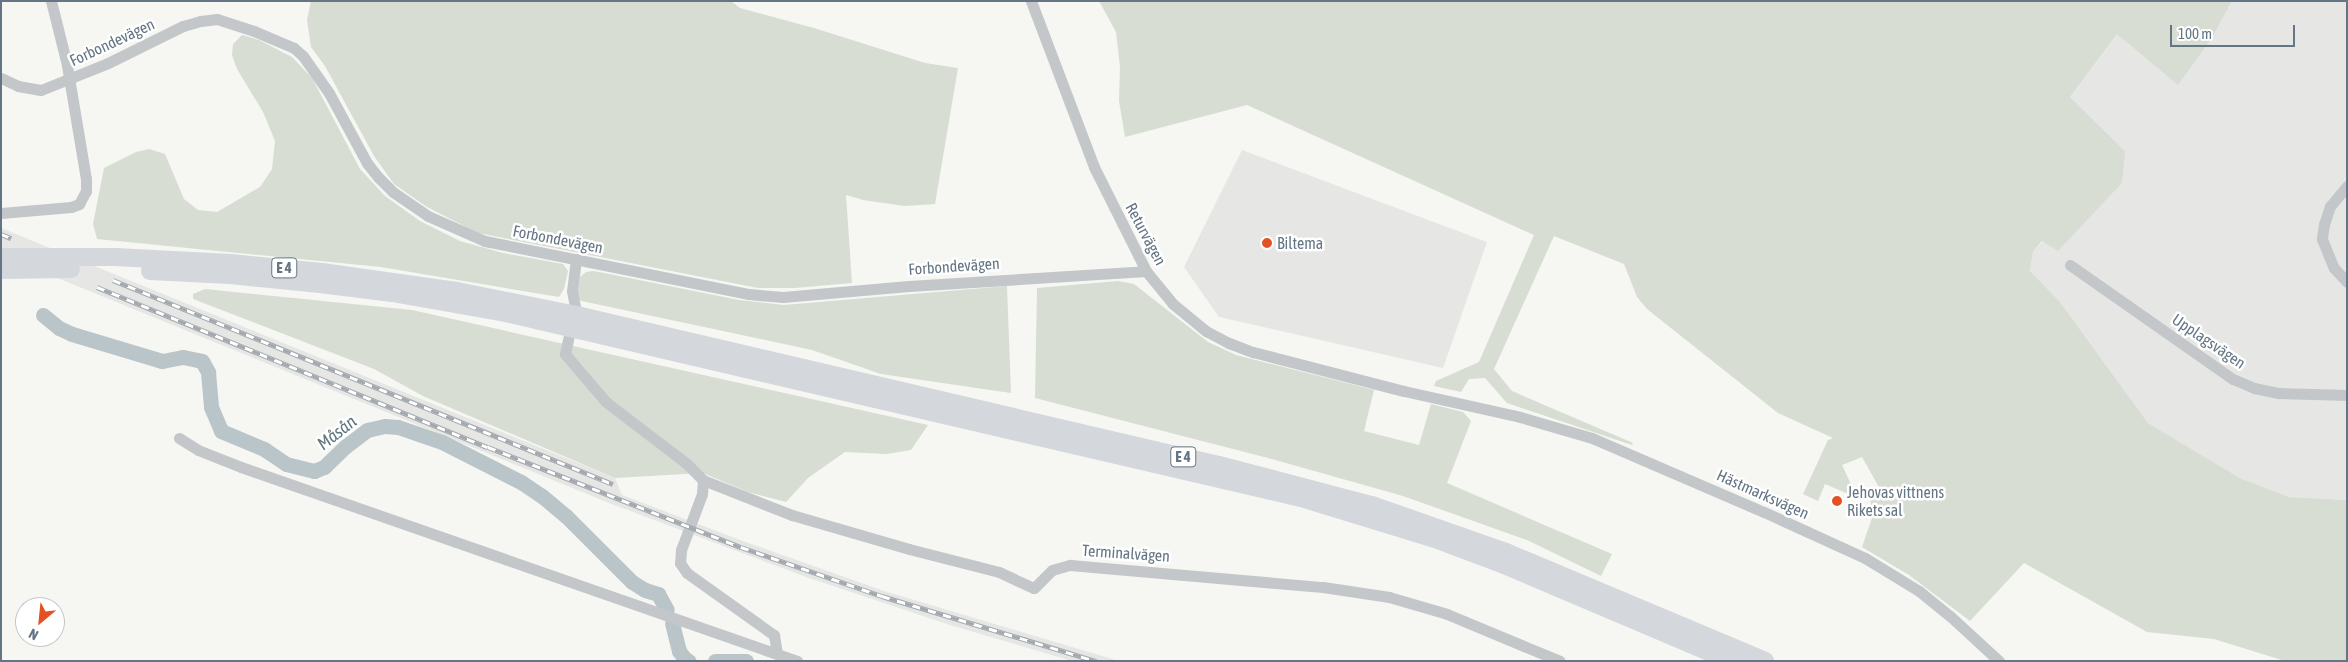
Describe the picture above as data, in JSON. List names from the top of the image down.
{
  "streets": {
    "highway": ["E 4"],
    "street": [
      "Forbondevägen",
      "Returvägen",
      "Upplagsvägen",
      "Hästmarksvägen",
      "Terminalvägen"
    ]
  },
  "crossings": [
    ["Forbondevägen", "Returvägen"],
    ["Returvägen", "Hästmarksvägen"]
  ],
  "water": ["Måsån"],
  "places": ["Biltema", "Jehovas vittnens Rikets sal"],
  "scale_bar": "100 m",
  "north": "bottom left"
}
